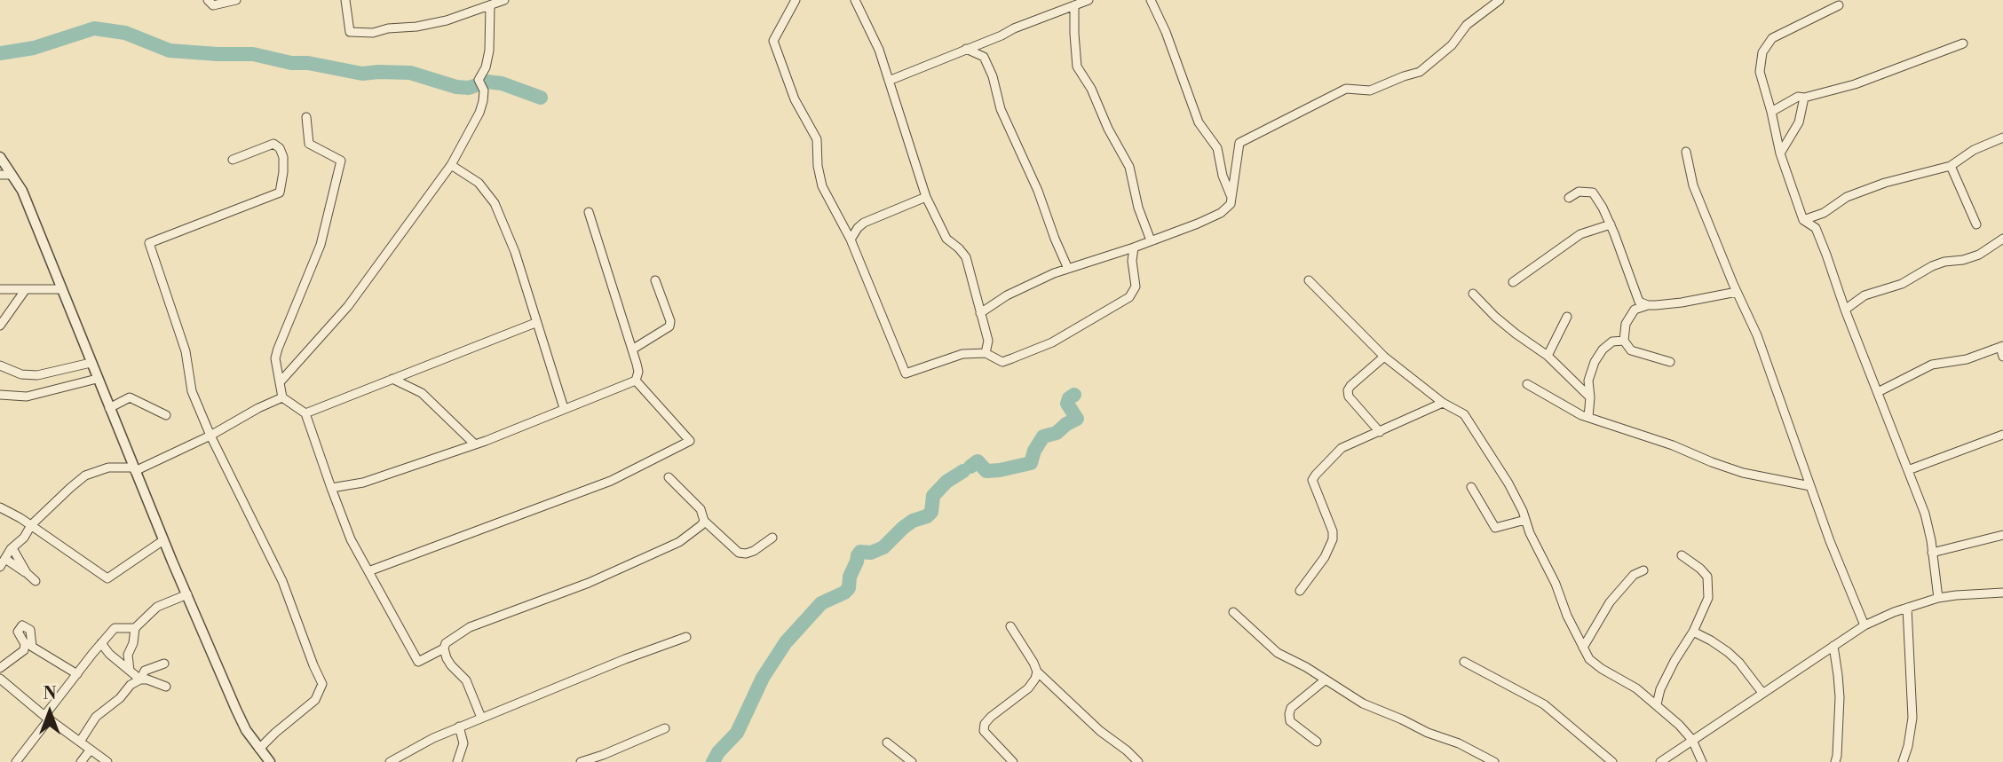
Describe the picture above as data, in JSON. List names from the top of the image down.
{
  "north": "top"
}
